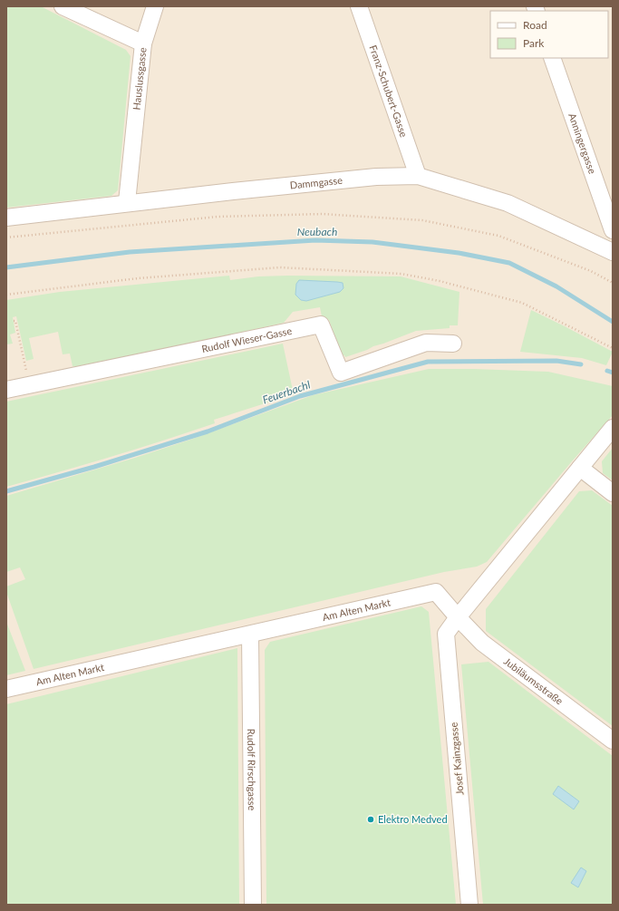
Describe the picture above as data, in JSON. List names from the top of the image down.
{
  "streets": {
    "street": [
      "Hauslussgasse",
      "Franz-Schubert-Gasse",
      "Anningergasse",
      "Dammgasse",
      "Rudolf Wieser-Gasse",
      "Am Alten Markt",
      "Jubiläumsstraße",
      "Josef Kainzgasse",
      "Rudolf Rirschgasse"
    ]
  },
  "crossings": [
    ["Hauslussgasse", "Dammgasse"],
    ["Franz-Schubert-Gasse", "Dammgasse"],
    ["Am Alten Markt", "Jubiläumsstraße"],
    ["Am Alten Markt", "Josef Kainzgasse"],
    ["Am Alten Markt", "Rudolf Rirschgasse"],
    ["Jubiläumsstraße", "Josef Kainzgasse"]
  ],
  "water": ["Neubach", "Feuerbachl"],
  "places": ["Elektro Medved"],
  "legend": ["Road", "Park"]
}
